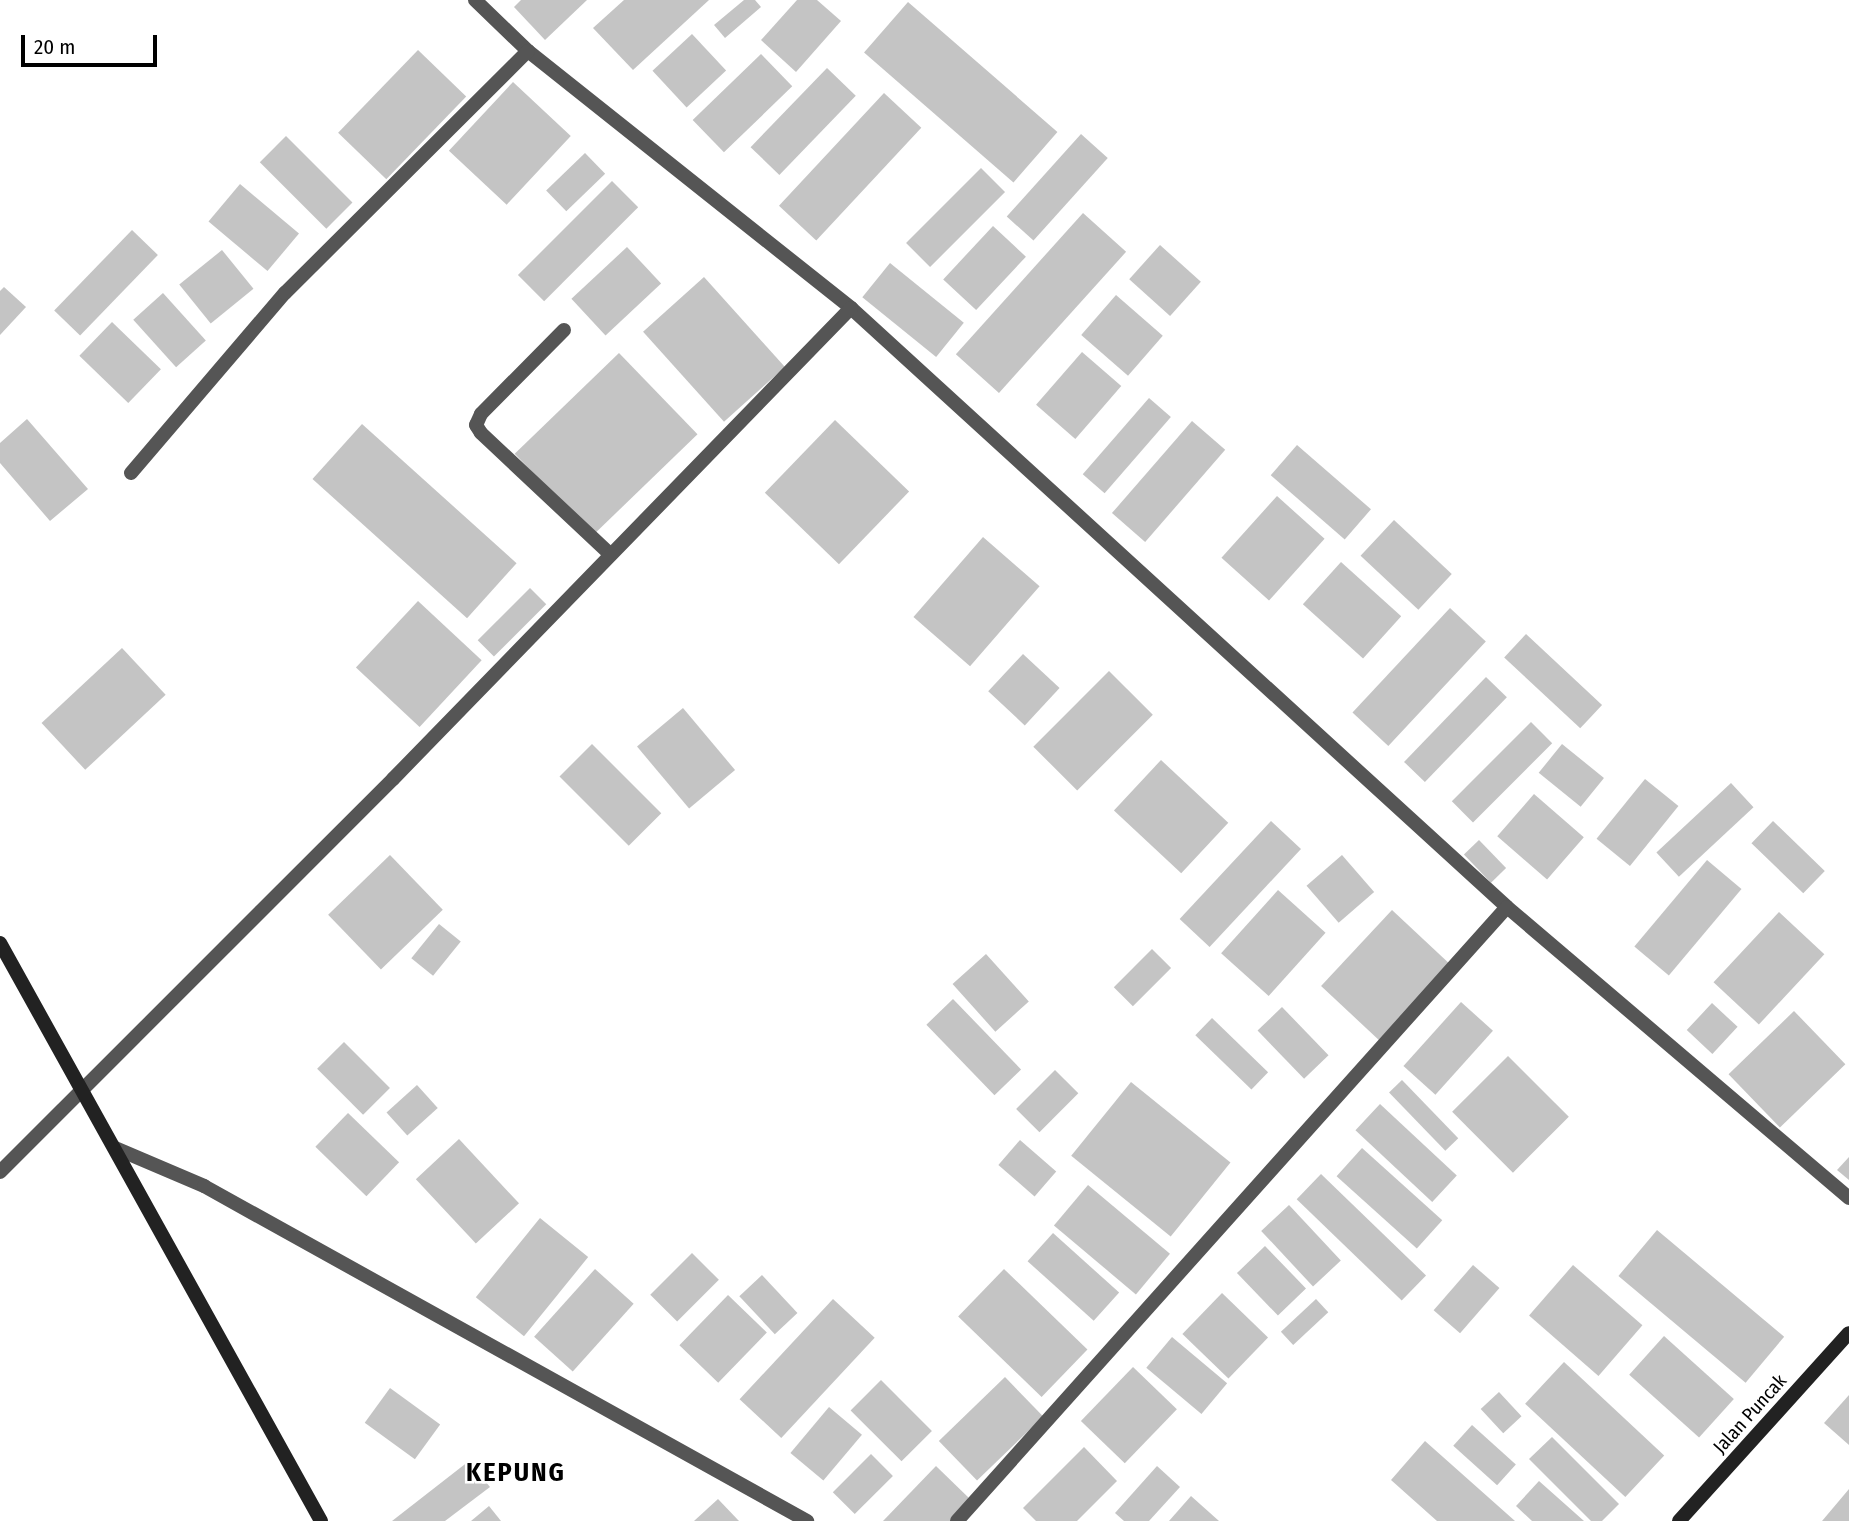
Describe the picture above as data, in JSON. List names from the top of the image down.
{
  "streets": {
    "main road": ["Jalan Puncak"]
  },
  "districts": ["KEPUNG"],
  "scale_bar": "20 m"
}
